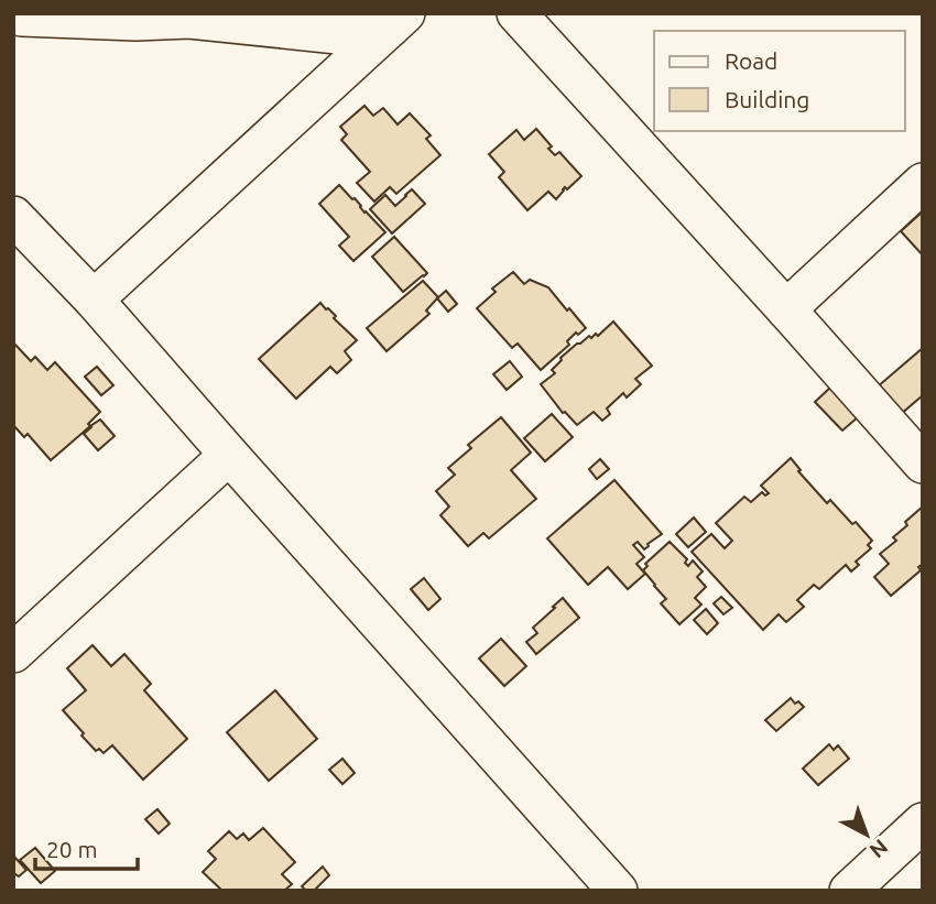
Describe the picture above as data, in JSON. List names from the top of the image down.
{
  "legend": ["Road", "Building"],
  "scale_bar": "20 m",
  "north": "bottom right"
}
